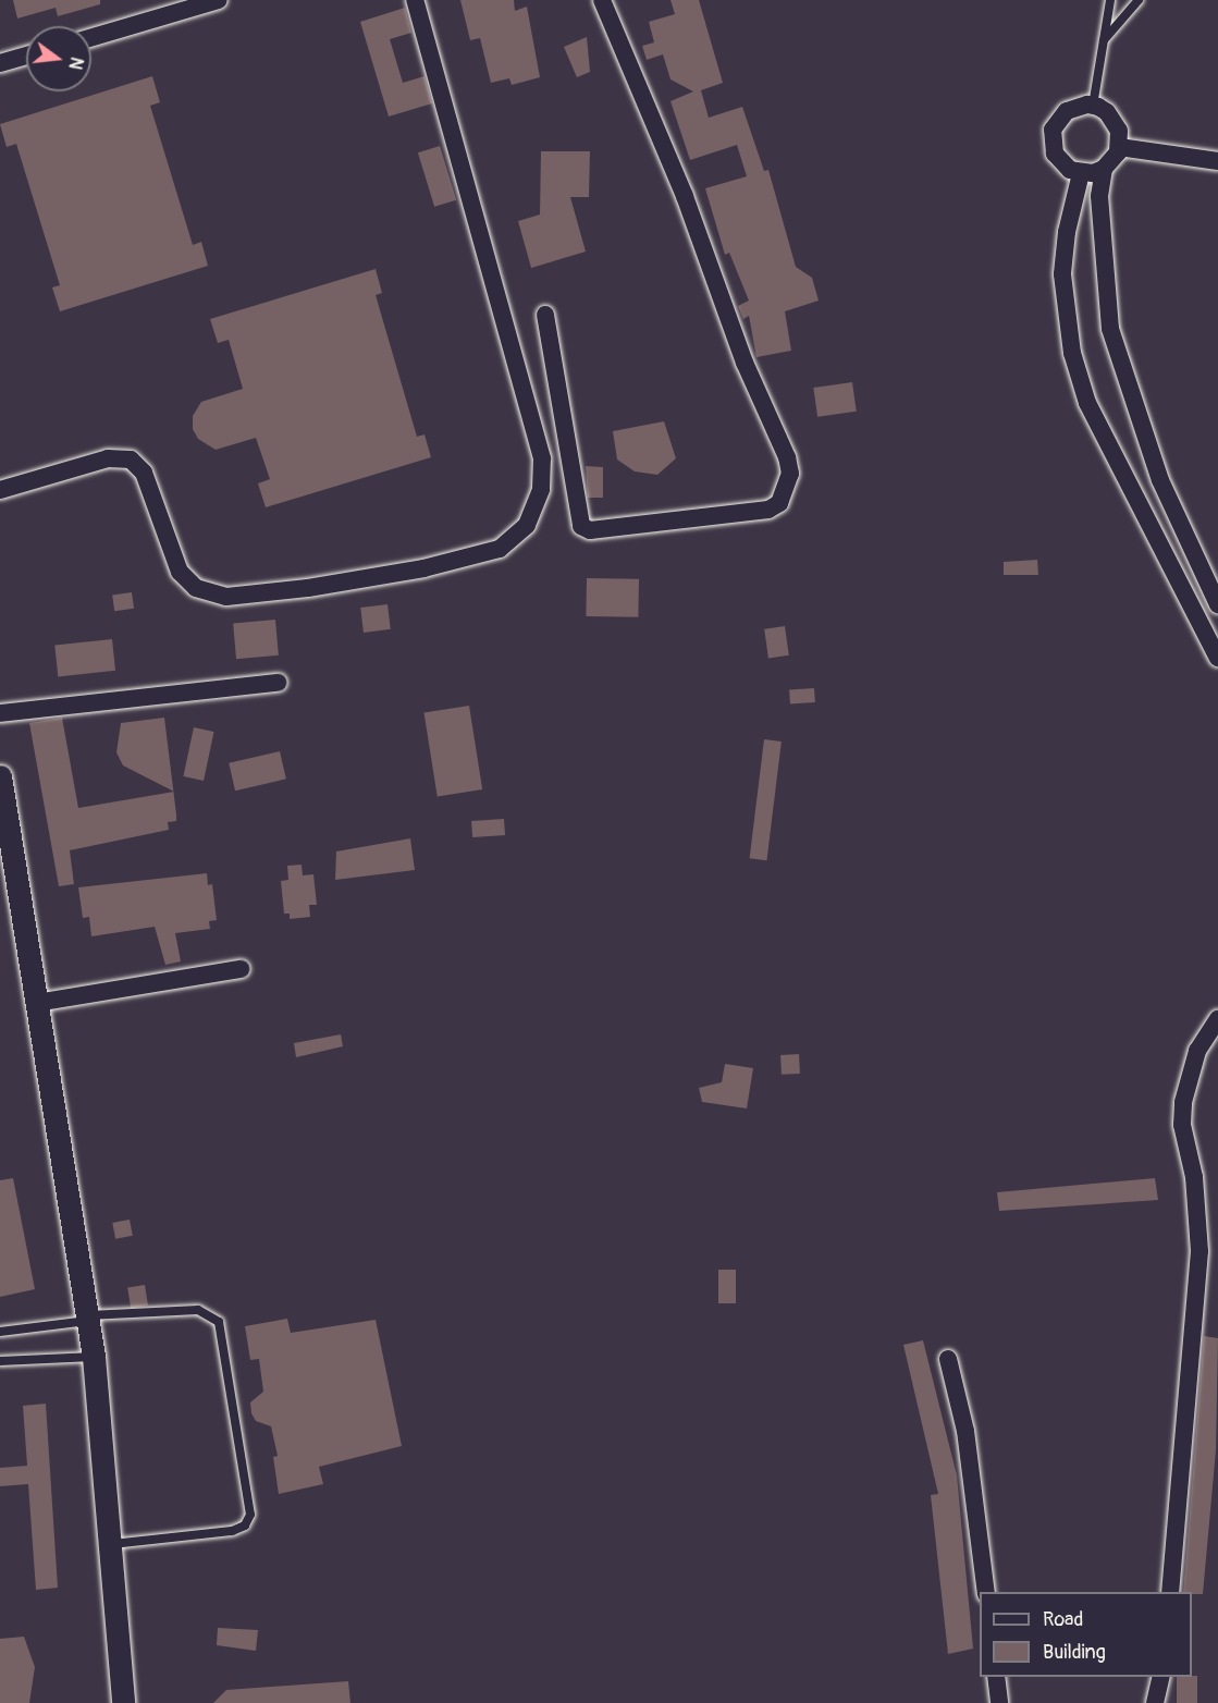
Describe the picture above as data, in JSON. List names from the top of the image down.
{
  "legend": ["Road", "Building"],
  "north": "right"
}
